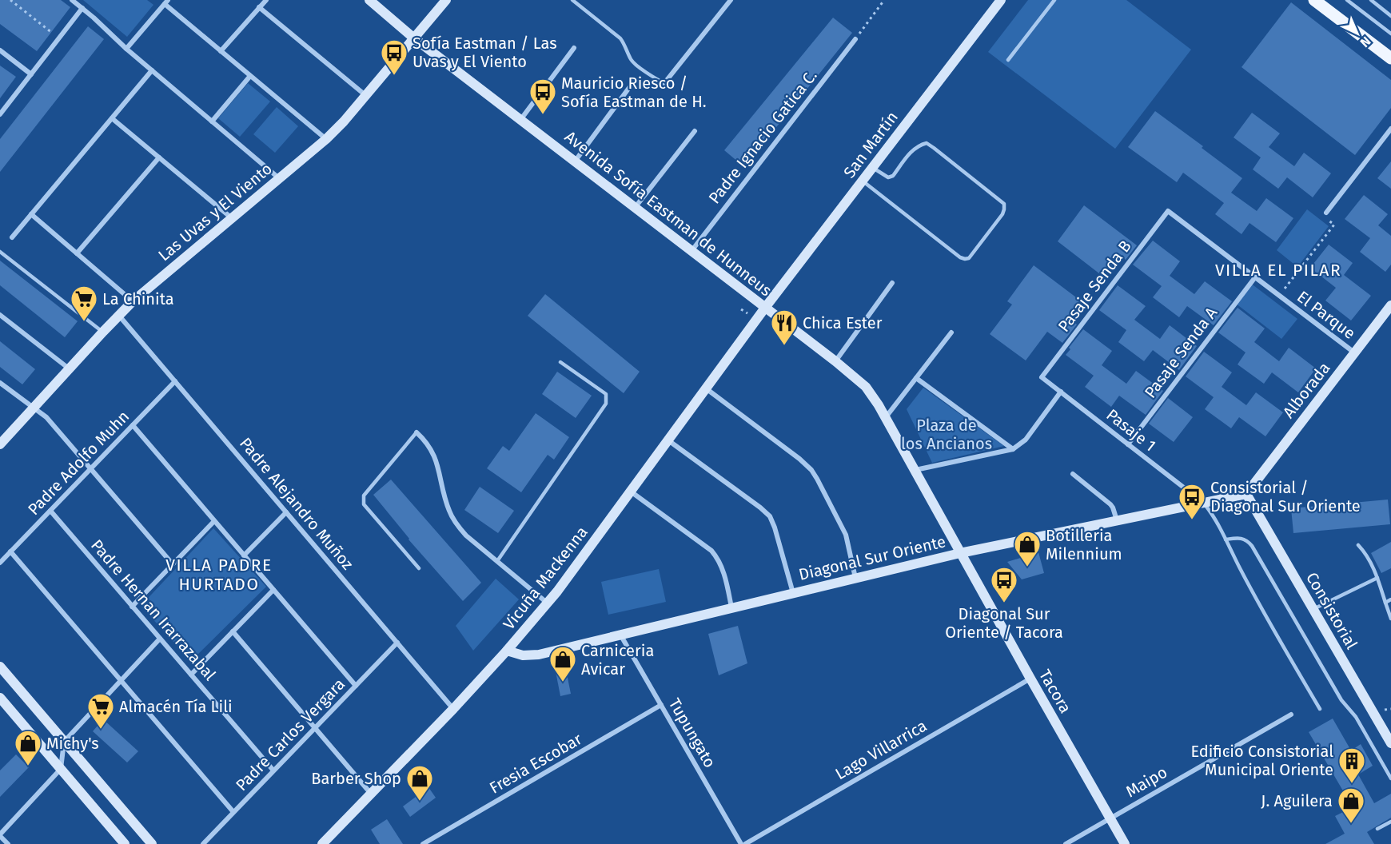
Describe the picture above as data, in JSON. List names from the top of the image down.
{
  "streets": {
    "street": [
      "Padre Ignacio Gatica C.",
      "San Martín",
      "Las Uvas y El Viento",
      "Avenida Sofía Eastman de Hunneus",
      "Pasaje Senda B",
      "El Parque",
      "Pasaje Senda A",
      "Alborada",
      "Pasaje 1",
      "Padre Adolfo Muhn",
      "Padre Alejandro Muñoz",
      "Diagonal Sur Oriente",
      "Vicuña Mackenna",
      "Padre Hernan Irarrazabal",
      "Consistorial",
      "Tacora",
      "Tupungato",
      "Padre Carlos Vergara",
      "Lago Villarrica",
      "Fresia Escobar",
      "Maipo"
    ]
  },
  "crossings": [
    ["Padre Ignacio Gatica C.", "Avenida Sofía Eastman de Hunneus"],
    ["San Martín", "Avenida Sofía Eastman de Hunneus"],
    ["San Martín", "Vicuña Mackenna"],
    ["Las Uvas y El Viento", "Avenida Sofía Eastman de Hunneus"],
    ["Las Uvas y El Viento", "Padre Alejandro Muñoz"],
    ["Avenida Sofía Eastman de Hunneus", "Diagonal Sur Oriente"],
    ["Avenida Sofía Eastman de Hunneus", "Vicuña Mackenna"],
    ["Avenida Sofía Eastman de Hunneus", "Tacora"],
    ["Pasaje Senda B", "El Parque"],
    ["Pasaje Senda B", "Pasaje 1"],
    ["El Parque", "Pasaje Senda A"],
    ["El Parque", "Alborada"],
    ["Pasaje Senda A", "Pasaje 1"],
    ["Alborada", "Diagonal Sur Oriente"],
    ["Alborada", "Consistorial"],
    ["Pasaje 1", "Diagonal Sur Oriente"],
    ["Padre Adolfo Muhn", "Padre Alejandro Muñoz"],
    ["Padre Adolfo Muhn", "Padre Hernan Irarrazabal"],
    ["Padre Alejandro Muñoz", "Vicuña Mackenna"],
    ["Padre Alejandro Muñoz", "Padre Carlos Vergara"],
    ["Diagonal Sur Oriente", "Vicuña Mackenna"],
    ["Diagonal Sur Oriente", "Consistorial"],
    ["Diagonal Sur Oriente", "Tacora"],
    ["Diagonal Sur Oriente", "Tupungato"],
    ["Padre Hernan Irarrazabal", "Padre Carlos Vergara"],
    ["Tacora", "Lago Villarrica"],
    ["Tacora", "Maipo"],
    ["Tupungato", "Fresia Escobar"]
  ],
  "districts": ["VILLA EL PILAR", "VILLA PADRE HURTADO"],
  "parks": ["Plaza de los Ancianos"],
  "places": {
    "bus stop": [
      "Sofía Eastman / Las Uvas y El Viento",
      "Mauricio Riesco / Sofía Eastman de H.",
      "Consistorial / Diagonal Sur Oriente",
      "Diagonal Sur Oriente / Tacora"
    ],
    "supermarket": ["La Chinita", "Almacén Tía Lili"],
    "restaurant": ["Chica Ester"],
    "shop": [
      "Botilleria Milennium",
      "Carniceria Avicar",
      "Michy's",
      "Barber Shop",
      "J. Aguilera"
    ],
    "building": ["Edificio Consistorial Municipal Oriente"]
  },
  "north": "bottom right"
}
